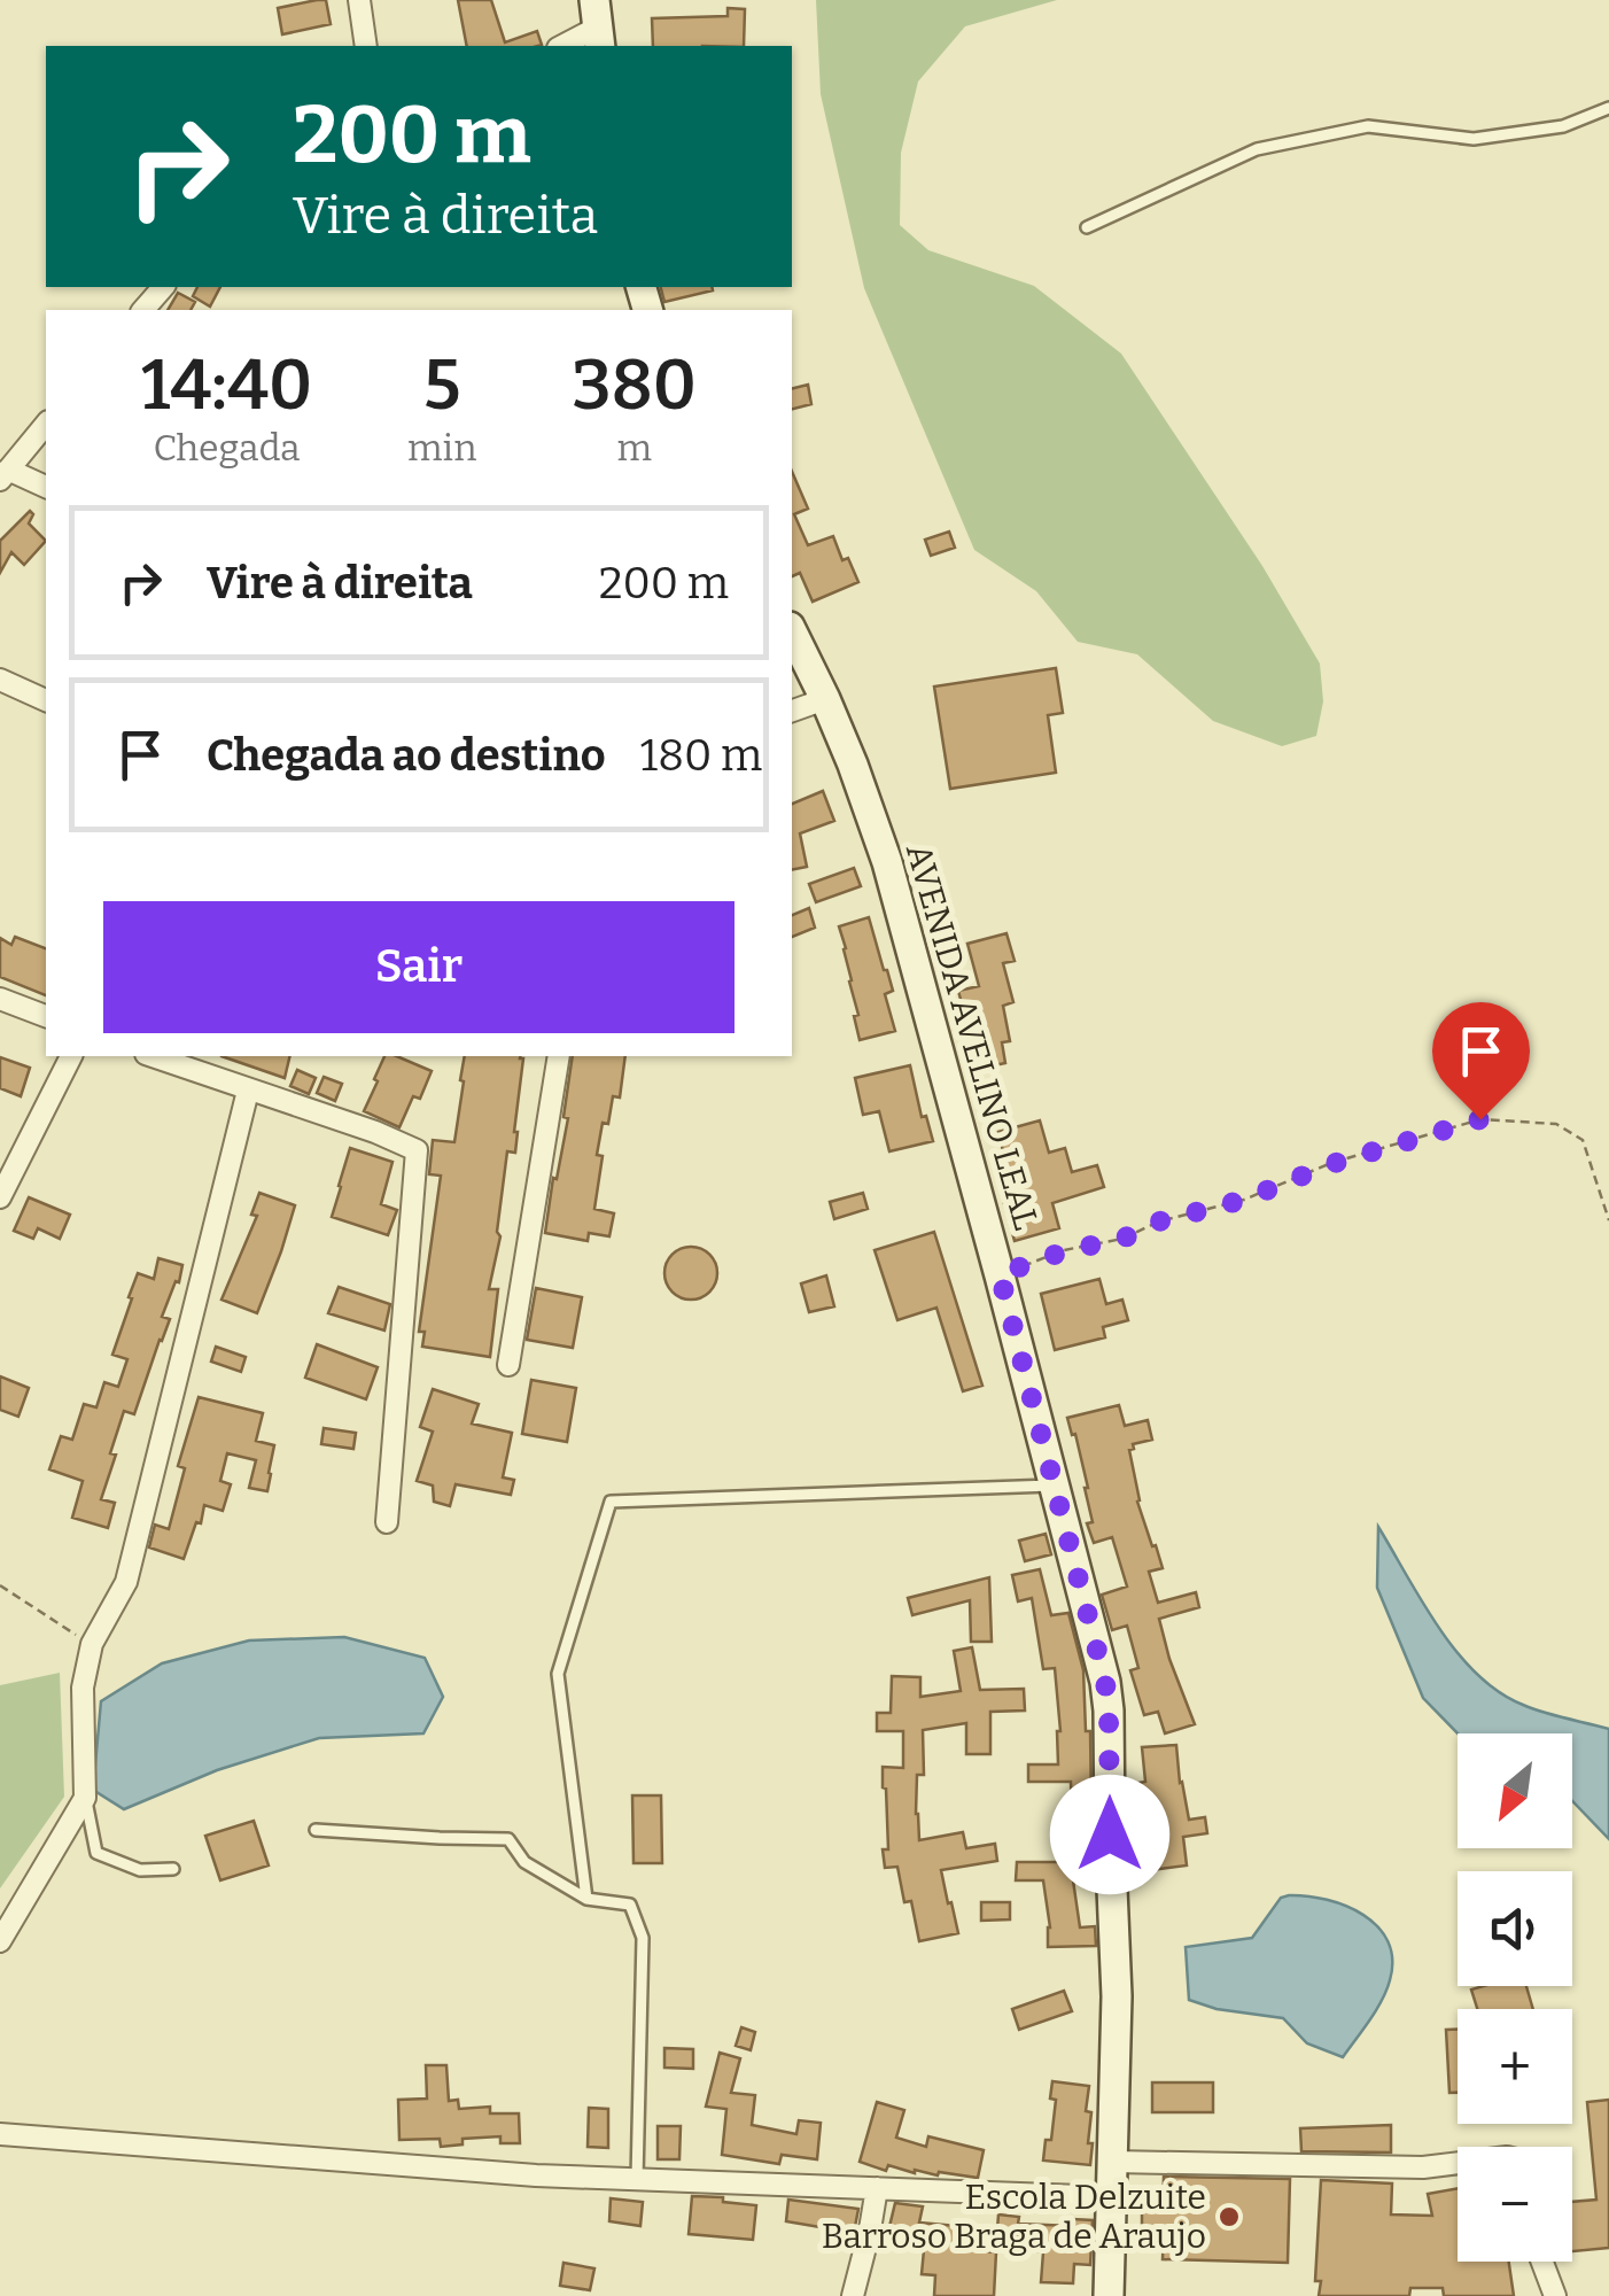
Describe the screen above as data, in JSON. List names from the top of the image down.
{
  "streets": {
    "main road": ["AVENIDA AVELINO LEAL"]
  },
  "places": ["Escola Delzuite Barroso Braga de Araujo"],
  "north": "bottom left",
  "page": {
    "turn": ["200 m", "Vire à direita"],
    "eta": [
      "14:40",
      "Chegada",
      "5",
      "min",
      "380",
      "m"
    ],
    "list": [
      {
        "name": "Vire à direita",
        "value": "200 m"
      },
      {
        "name": "Chegada ao destino",
        "value": "180 m"
      }
    ],
    "buttons": "Sair",
    "map_buttons": ["+", "−"]
  }
}
